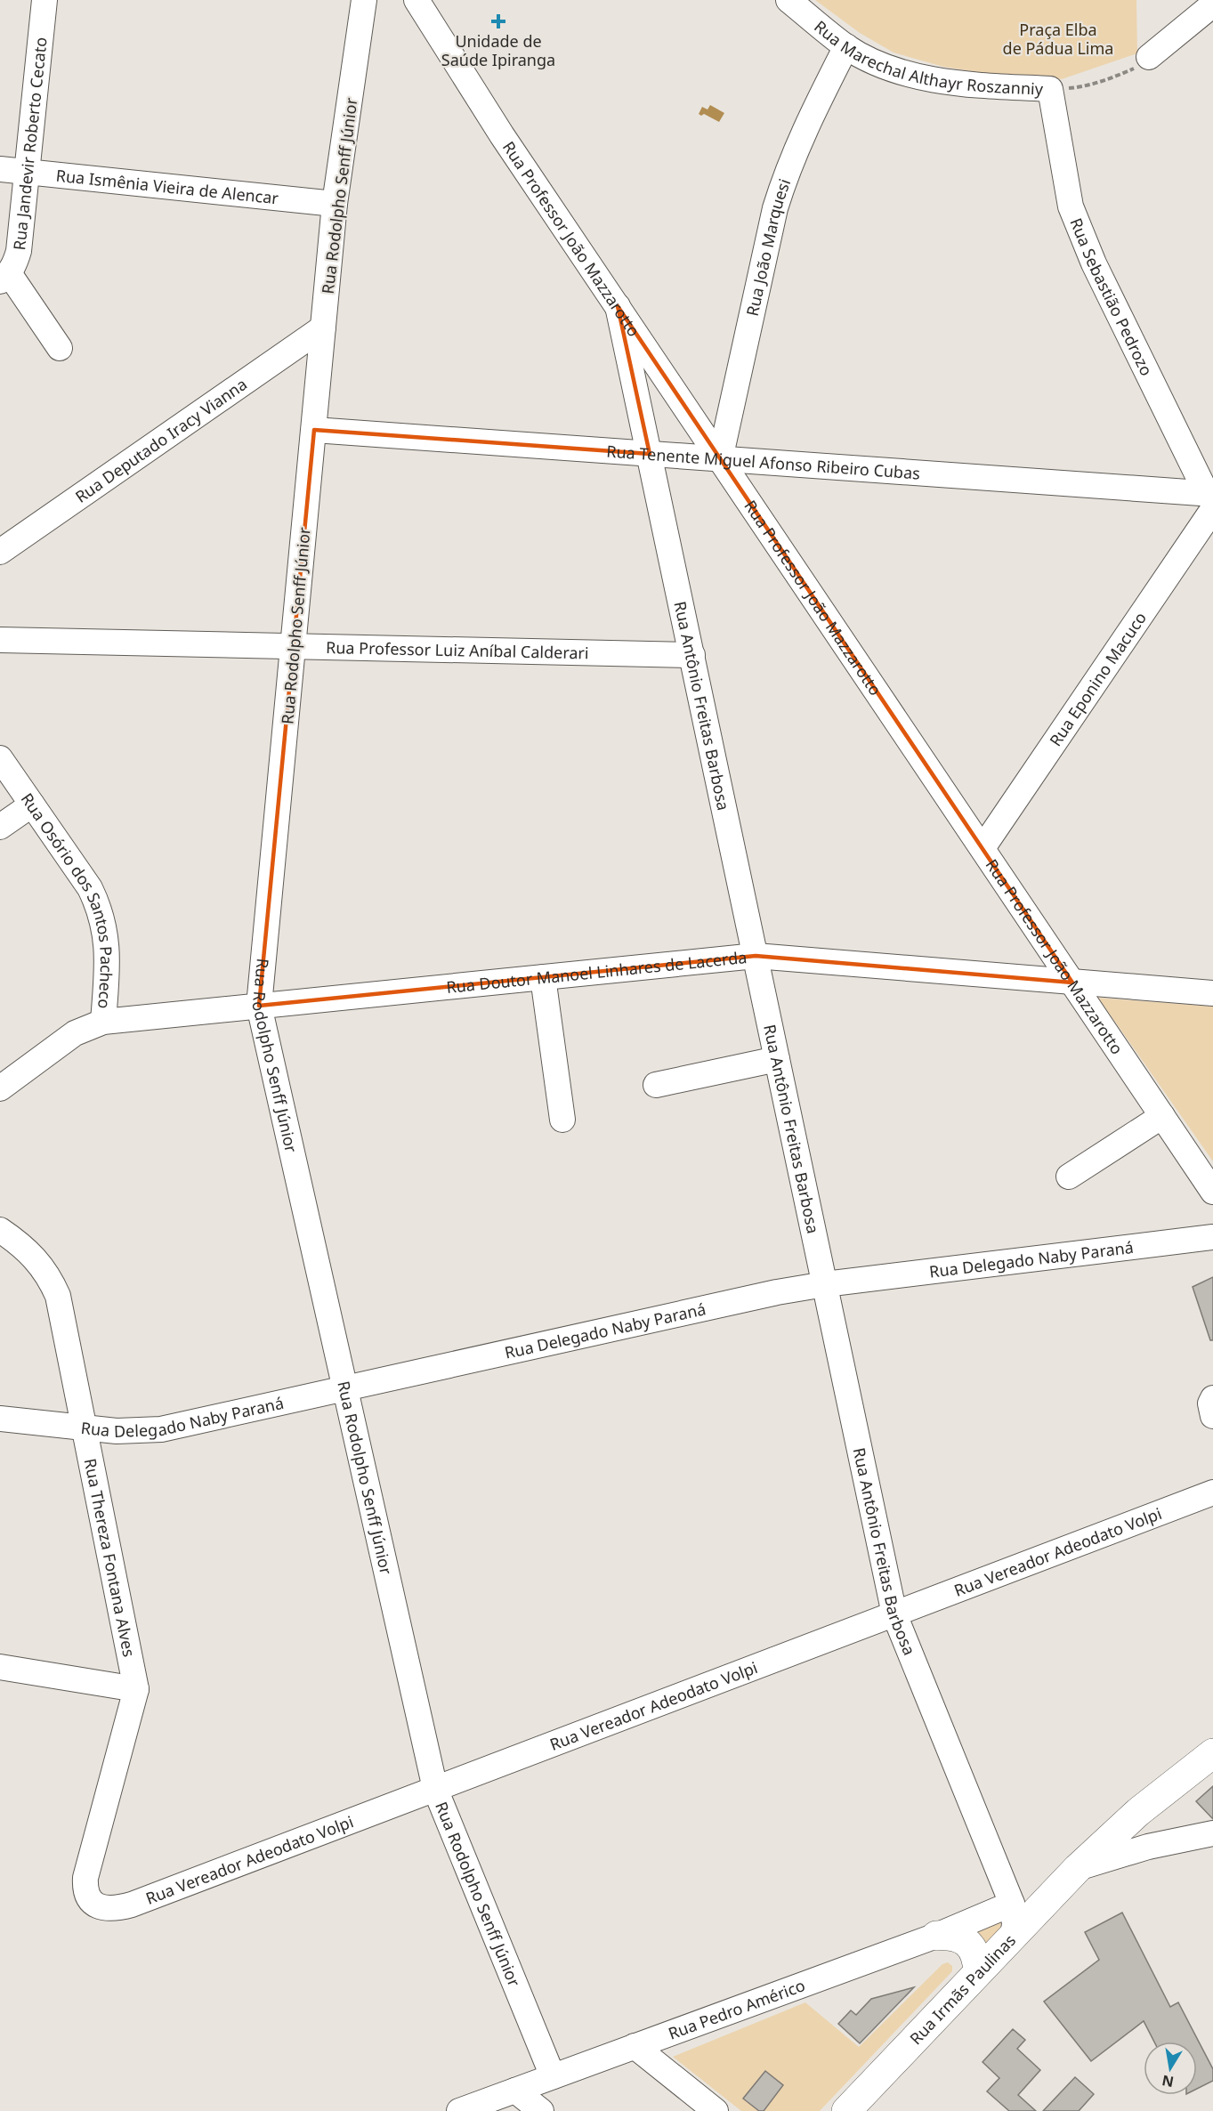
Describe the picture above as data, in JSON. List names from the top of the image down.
{
  "streets": {
    "main road": ["Rua Irmãs Paulinas"],
    "street": [
      "Rua Marechal Althayr Roszanniy",
      "Rua Jandevir Roberto Cecato",
      "Rua Ismênia Vieira de Alencar",
      "Rua Rodolpho Senff Júnior",
      "Rua Professor João Mazzarotto",
      "Rua João Marquesi",
      "Rua Sebastião Pedrozo",
      "Rua Deputado Iracy Vianna",
      "Rua Tenente Miguel Afonso Ribeiro Cubas",
      "Rua Professor Luiz Aníbal Calderari",
      "Rua Eponino Macuco",
      "Rua Antônio Freitas Barbosa",
      "Rua Osório dos Santos Pacheco",
      "Rua Doutor Manoel Linhares de Lacerda",
      "Rua Delegado Naby Paraná",
      "Rua Vereador Adeodato Volpi",
      "Rua Thereza Fontana Alves",
      "Rua Pedro Américo"
    ]
  },
  "crossings": [
    ["Rua Marechal Althayr Roszanniy", "Rua João Marquesi"],
    ["Rua Marechal Althayr Roszanniy", "Rua Sebastião Pedrozo"],
    ["Rua Jandevir Roberto Cecato", "Rua Ismênia Vieira de Alencar"],
    ["Rua Ismênia Vieira de Alencar", "Rua Rodolpho Senff Júnior"],
    ["Rua Rodolpho Senff Júnior", "Rua Deputado Iracy Vianna"],
    ["Rua Rodolpho Senff Júnior", "Rua Tenente Miguel Afonso Ribeiro Cubas"],
    ["Rua Rodolpho Senff Júnior", "Rua Professor Luiz Aníbal Calderari"],
    ["Rua Rodolpho Senff Júnior", "Rua Doutor Manoel Linhares de Lacerda"],
    ["Rua Rodolpho Senff Júnior", "Rua Delegado Naby Paraná"],
    ["Rua Rodolpho Senff Júnior", "Rua Vereador Adeodato Volpi"],
    ["Rua Rodolpho Senff Júnior", "Rua Pedro Américo"],
    ["Rua Professor João Mazzarotto", "Rua João Marquesi"],
    ["Rua Professor João Mazzarotto", "Rua Tenente Miguel Afonso Ribeiro Cubas"],
    ["Rua Professor João Mazzarotto", "Rua Eponino Macuco"],
    ["Rua Professor João Mazzarotto", "Rua Antônio Freitas Barbosa"],
    ["Rua Professor João Mazzarotto", "Rua Doutor Manoel Linhares de Lacerda"],
    ["Rua João Marquesi", "Rua Tenente Miguel Afonso Ribeiro Cubas"],
    ["Rua Sebastião Pedrozo", "Rua Tenente Miguel Afonso Ribeiro Cubas"],
    ["Rua Sebastião Pedrozo", "Rua Eponino Macuco"],
    ["Rua Tenente Miguel Afonso Ribeiro Cubas", "Rua Eponino Macuco"],
    ["Rua Tenente Miguel Afonso Ribeiro Cubas", "Rua Antônio Freitas Barbosa"],
    ["Rua Professor Luiz Aníbal Calderari", "Rua Antônio Freitas Barbosa"],
    ["Rua Antônio Freitas Barbosa", "Rua Doutor Manoel Linhares de Lacerda"],
    ["Rua Antônio Freitas Barbosa", "Rua Delegado Naby Paraná"],
    ["Rua Antônio Freitas Barbosa", "Rua Vereador Adeodato Volpi"],
    ["Rua Antônio Freitas Barbosa", "Rua Irmãs Paulinas"],
    ["Rua Antônio Freitas Barbosa", "Rua Pedro Américo"],
    ["Rua Osório dos Santos Pacheco", "Rua Doutor Manoel Linhares de Lacerda"],
    ["Rua Delegado Naby Paraná", "Rua Thereza Fontana Alves"],
    ["Rua Vereador Adeodato Volpi", "Rua Thereza Fontana Alves"]
  ],
  "parks": ["Praça Elba de Pádua Lima"],
  "places": {
    "health": ["Unidade de Saúde Ipiranga"]
  },
  "north": "bottom"
}
